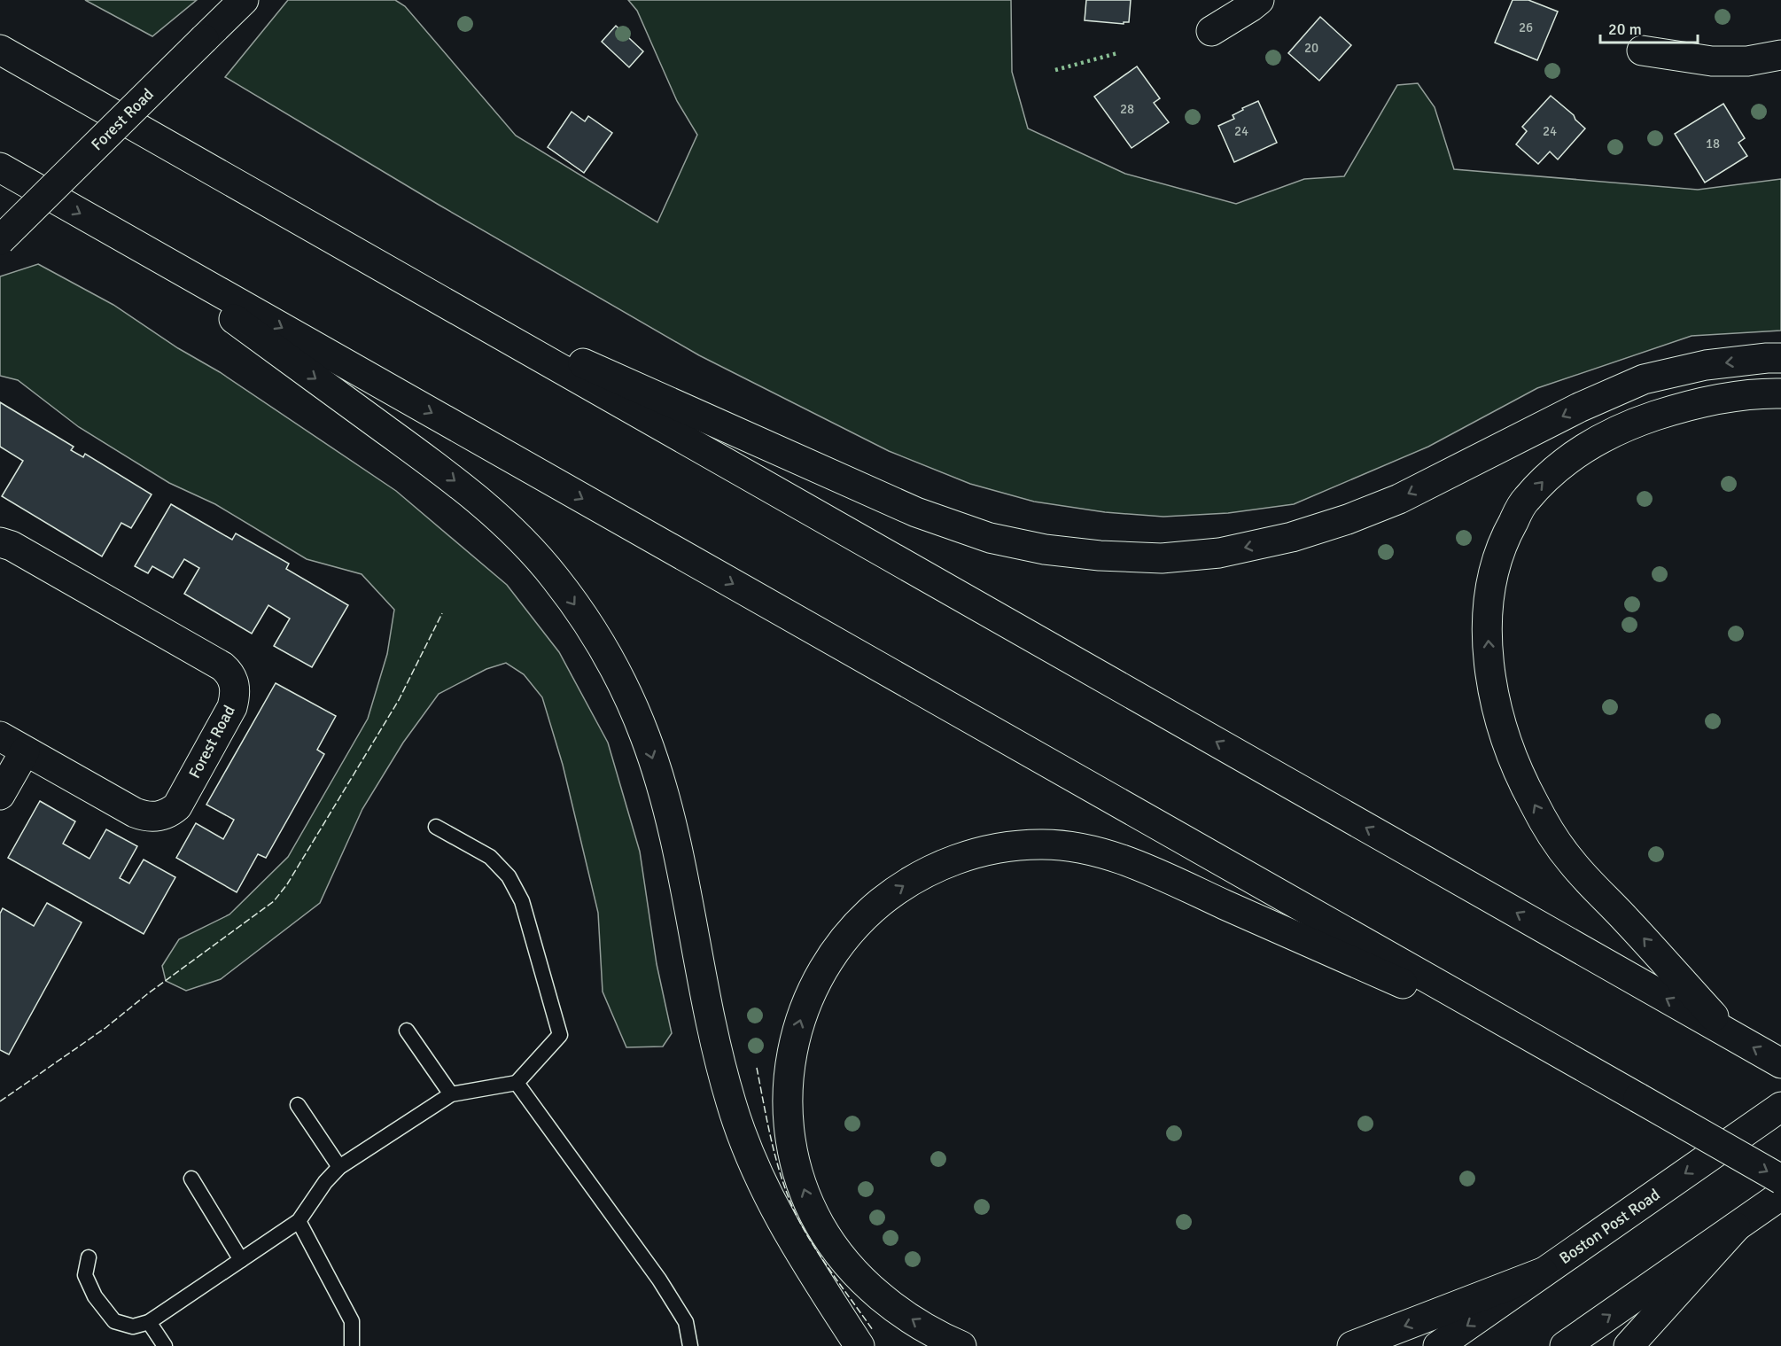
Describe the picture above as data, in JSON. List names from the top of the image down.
{
  "streets": {
    "main road": ["Forest Road", "Boston Post Road"]
  },
  "house_numbers": [
    "26",
    "20",
    "28",
    "24",
    "24",
    "18"
  ],
  "scale_bar": "20 m"
}
